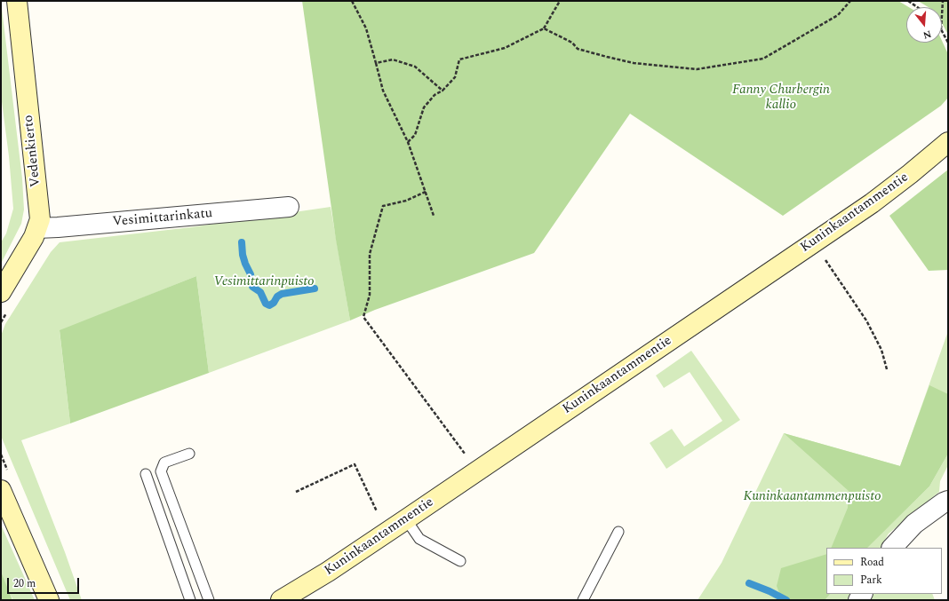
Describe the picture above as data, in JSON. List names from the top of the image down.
{
  "streets": {
    "street": ["Vedenkierto", "Kuninkaantammentie", "Vesimittarinkatu"]
  },
  "crossings": [
    ["Vedenkierto", "Vesimittarinkatu"]
  ],
  "parks": ["Fanny Churbergin kallio", "Vesimittarinpuisto", "Kuninkaantammenpuisto"],
  "legend": ["Road", "Park"],
  "scale_bar": "20 m",
  "north": "bottom"
}
